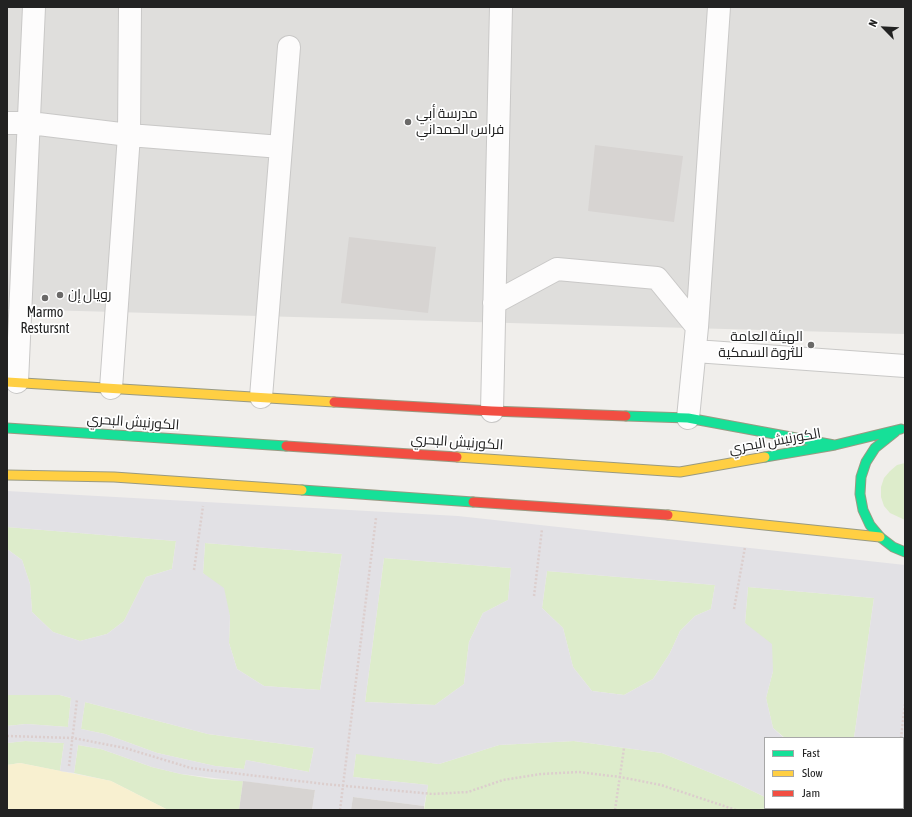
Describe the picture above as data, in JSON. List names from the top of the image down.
{
  "streets": {
    "main road": ["الكورنيش البحري"]
  },
  "places": [
    "مدرسة أبي فراس الحمداني",
    "رويال إن",
    "Marmo Restursnt",
    "الهيئة العامة للثروة السمكية"
  ],
  "legend": ["Fast", "Slow", "Jam"],
  "north": "top left"
}
